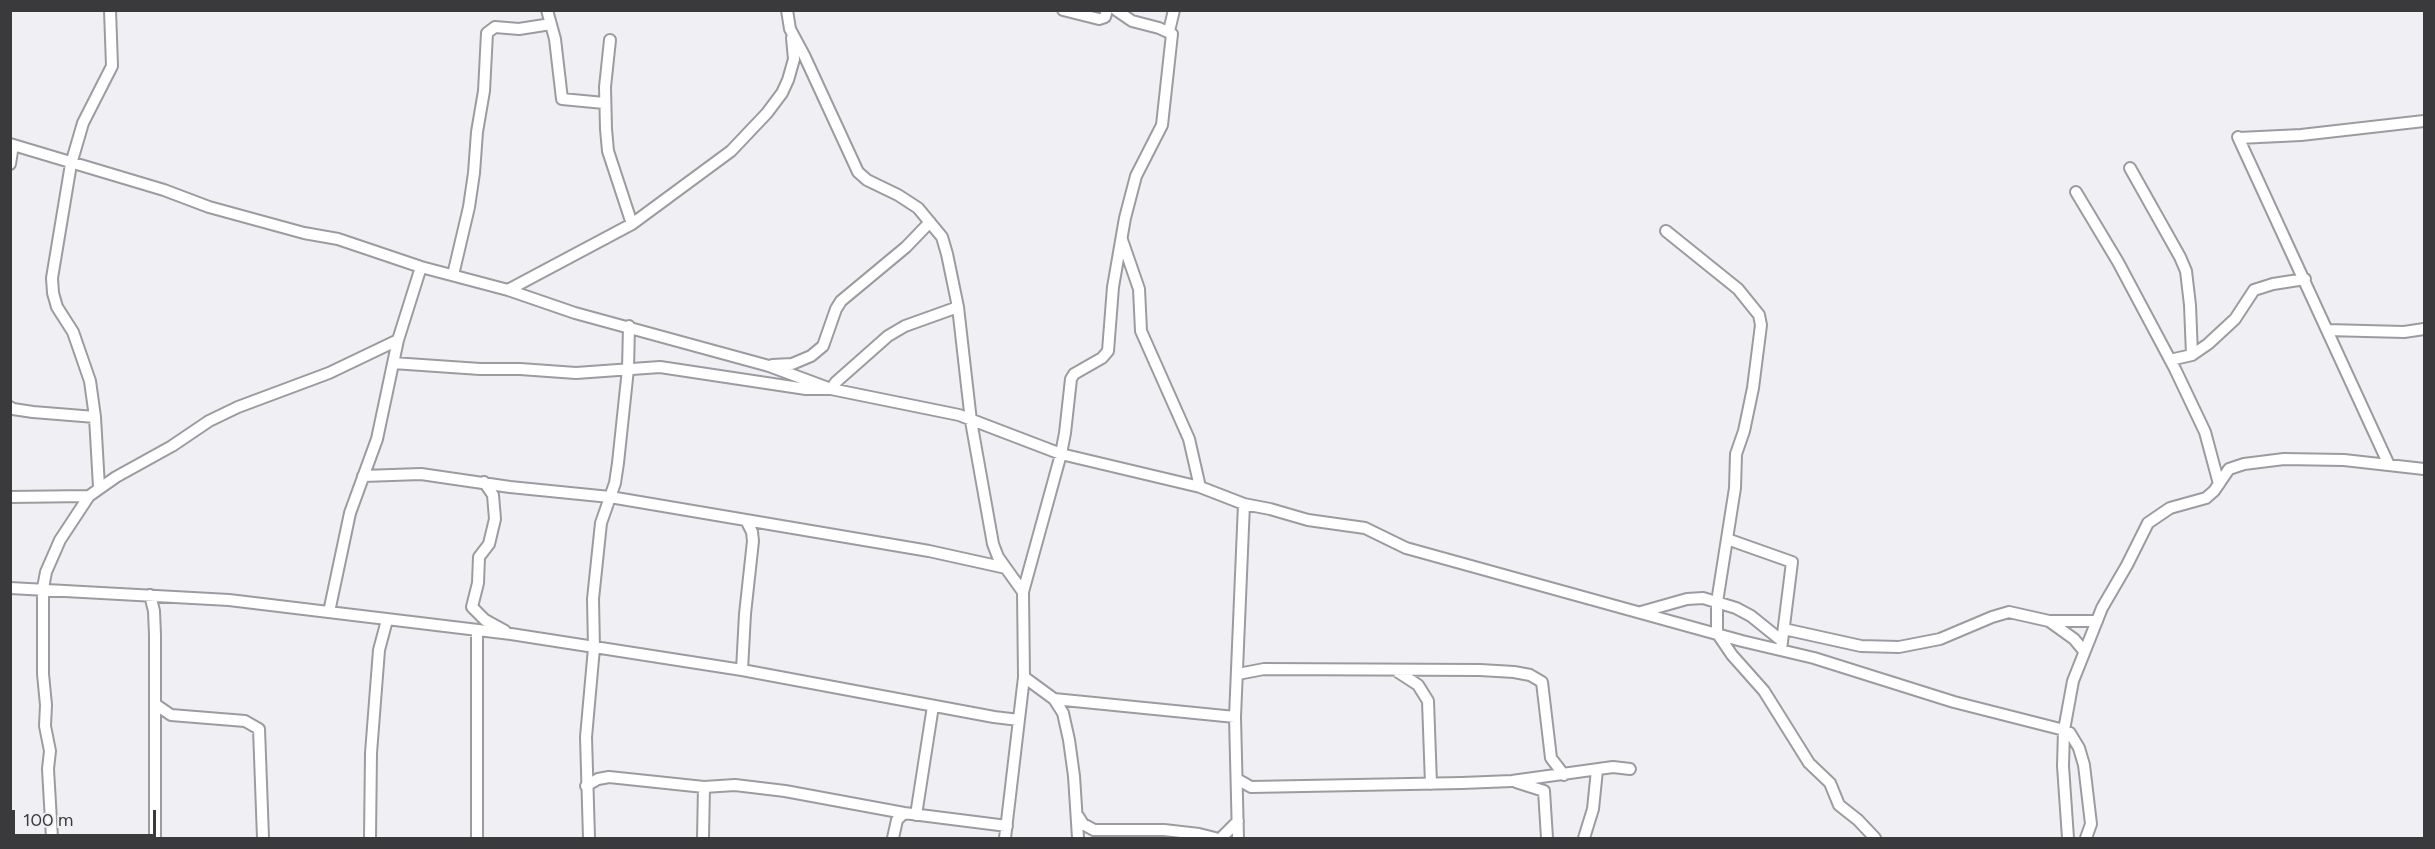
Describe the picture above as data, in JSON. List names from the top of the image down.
{
  "scale_bar": "100 m"
}
